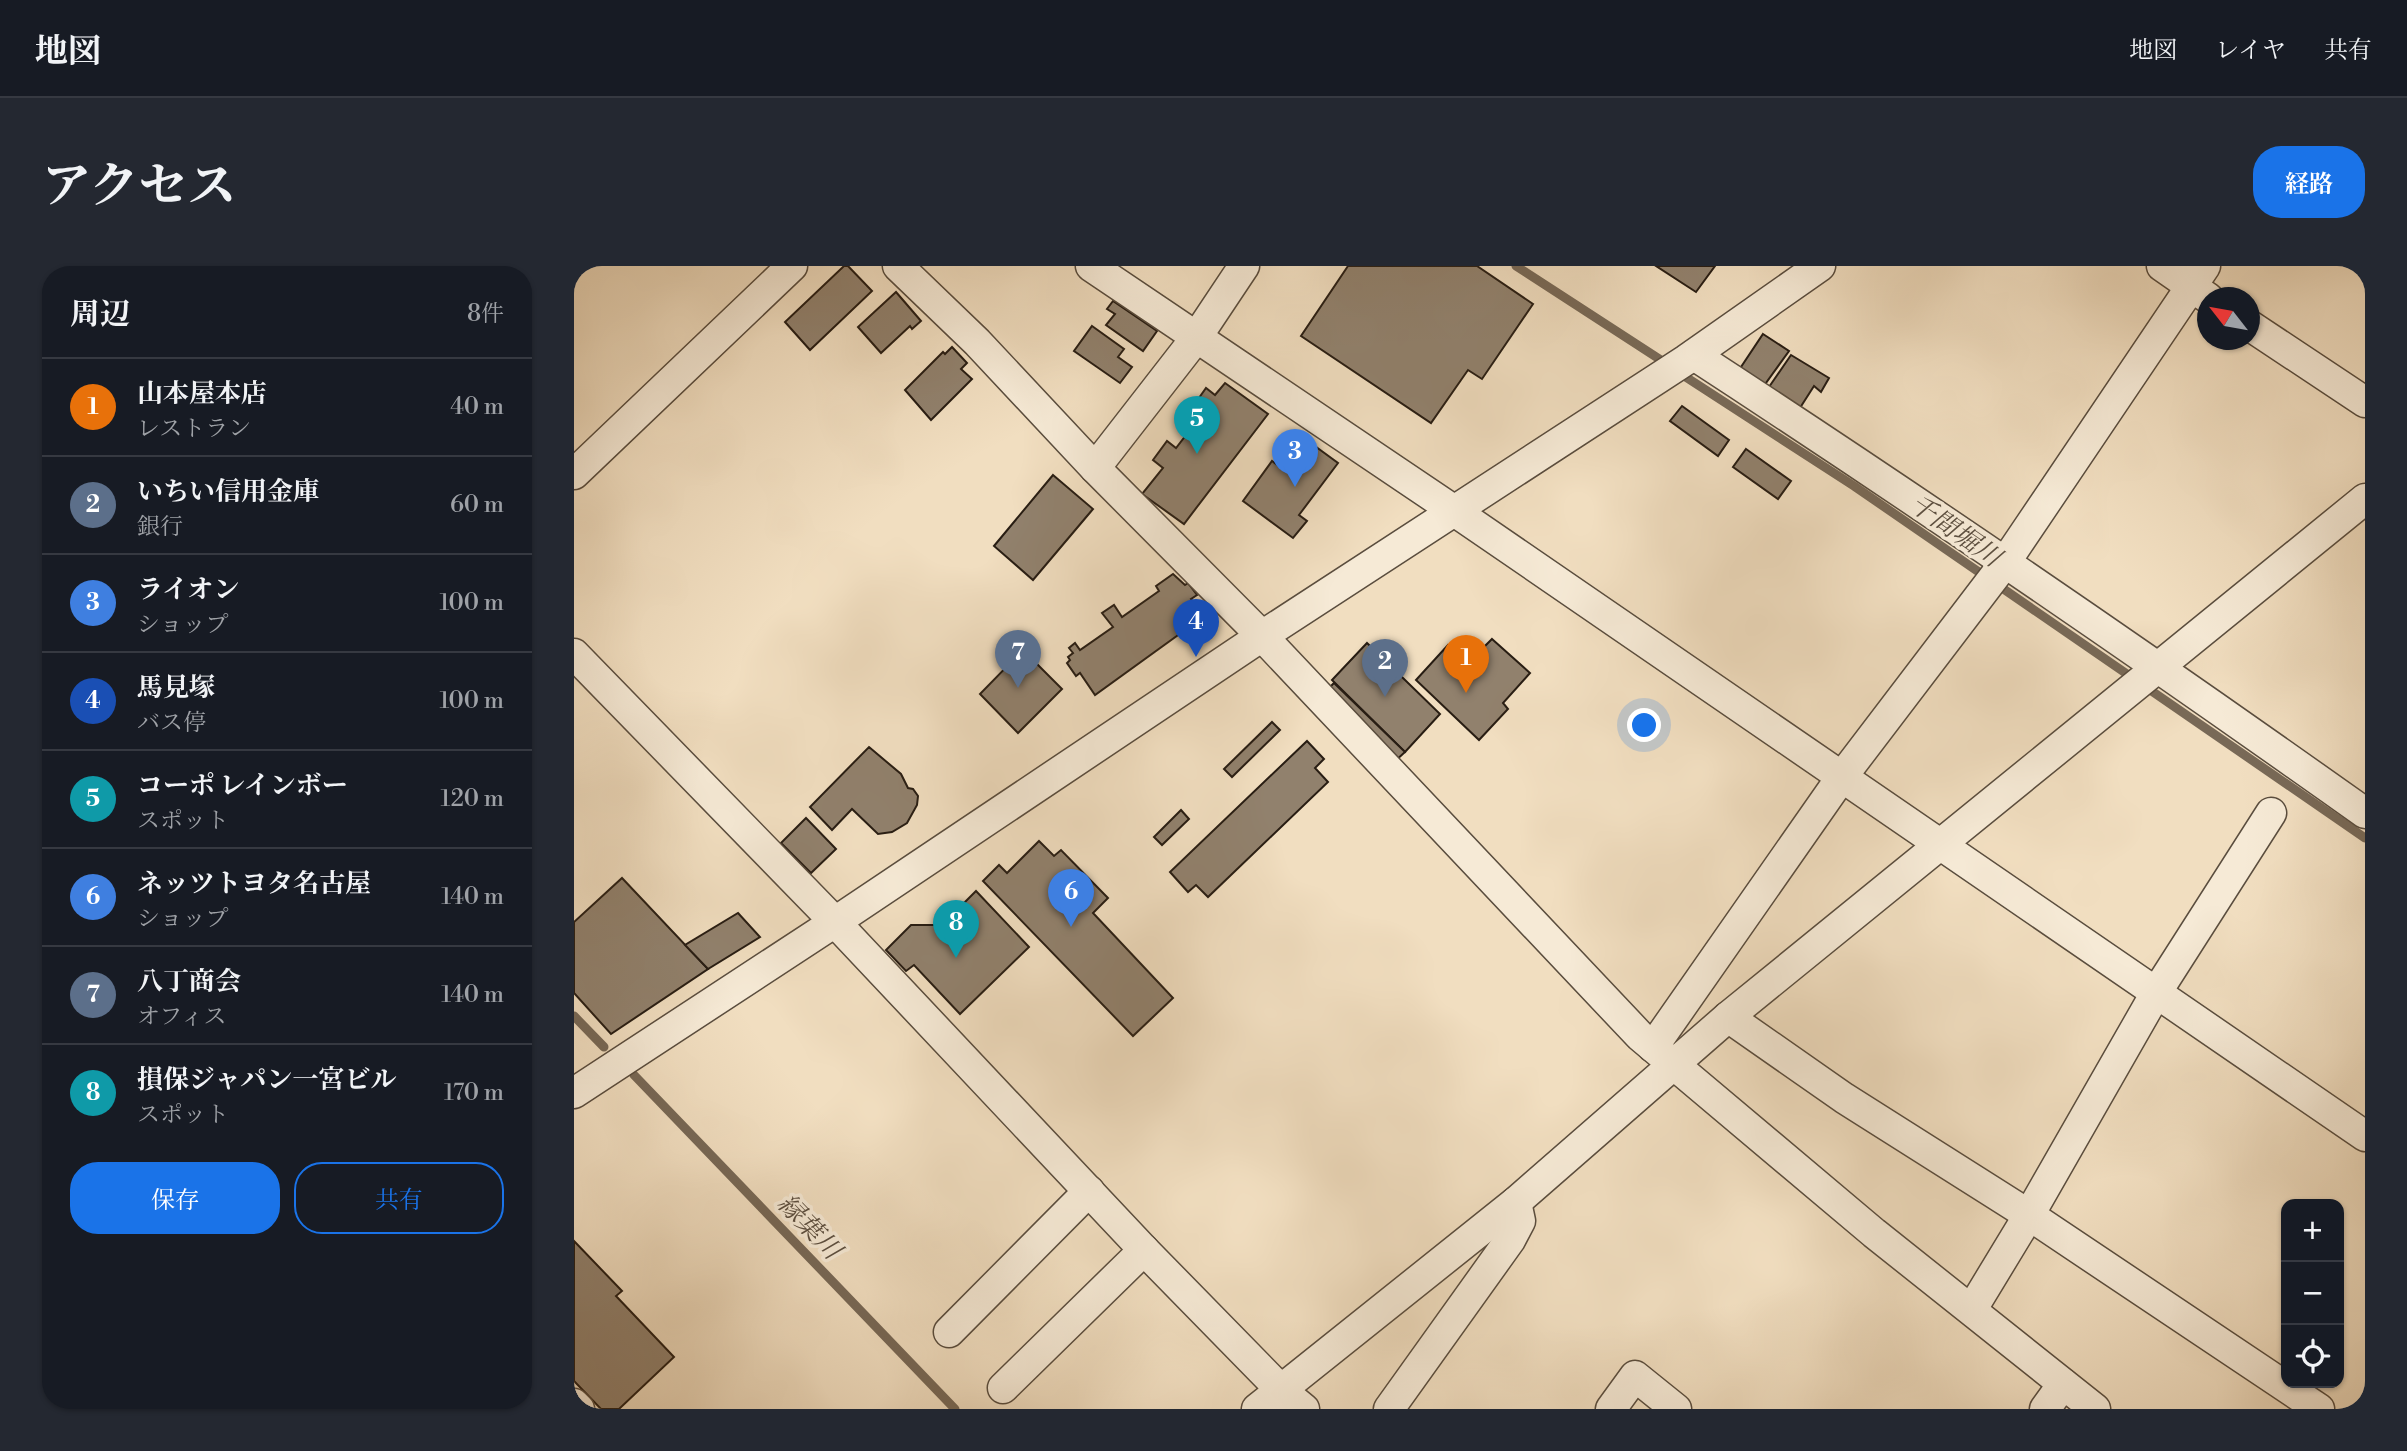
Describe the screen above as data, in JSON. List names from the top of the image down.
{
  "water": ["千間堀川", "縁葉川"],
  "north": "top left",
  "page": {
    "header": "地図",
    "nav": ["地図", "レイヤ", "共有"],
    "title": "アクセス",
    "buttons": [
      "経路",
      ["保存", "共有"]
    ],
    "heading": ["周辺", "8件"],
    "list": [
      {
        "mark": "1",
        "name": "山本屋本店",
        "note": "レストラン",
        "value": "40 m"
      },
      {
        "mark": "2",
        "name": "いちい信用金庫",
        "note": "銀行",
        "value": "60 m"
      },
      {
        "mark": "3",
        "name": "ライオン",
        "note": "ショップ",
        "value": "100 m"
      },
      {
        "mark": "4",
        "name": "馬見塚",
        "note": "バス停",
        "value": "100 m"
      },
      {
        "mark": "5",
        "name": "コーポ レインボー",
        "note": "スポット",
        "value": "120 m"
      },
      {
        "mark": "6",
        "name": "ネッツトヨタ名古屋",
        "note": "ショップ",
        "value": "140 m"
      },
      {
        "mark": "7",
        "name": "八丁商会",
        "note": "オフィス",
        "value": "140 m"
      },
      {
        "mark": "8",
        "name": "損保ジャパン一宮ビル",
        "note": "スポット",
        "value": "170 m"
      }
    ],
    "pins": [
      "5",
      "3",
      "4",
      "7",
      "1",
      "2",
      "6",
      "8"
    ],
    "map_buttons": ["+", "−"]
  }
}
